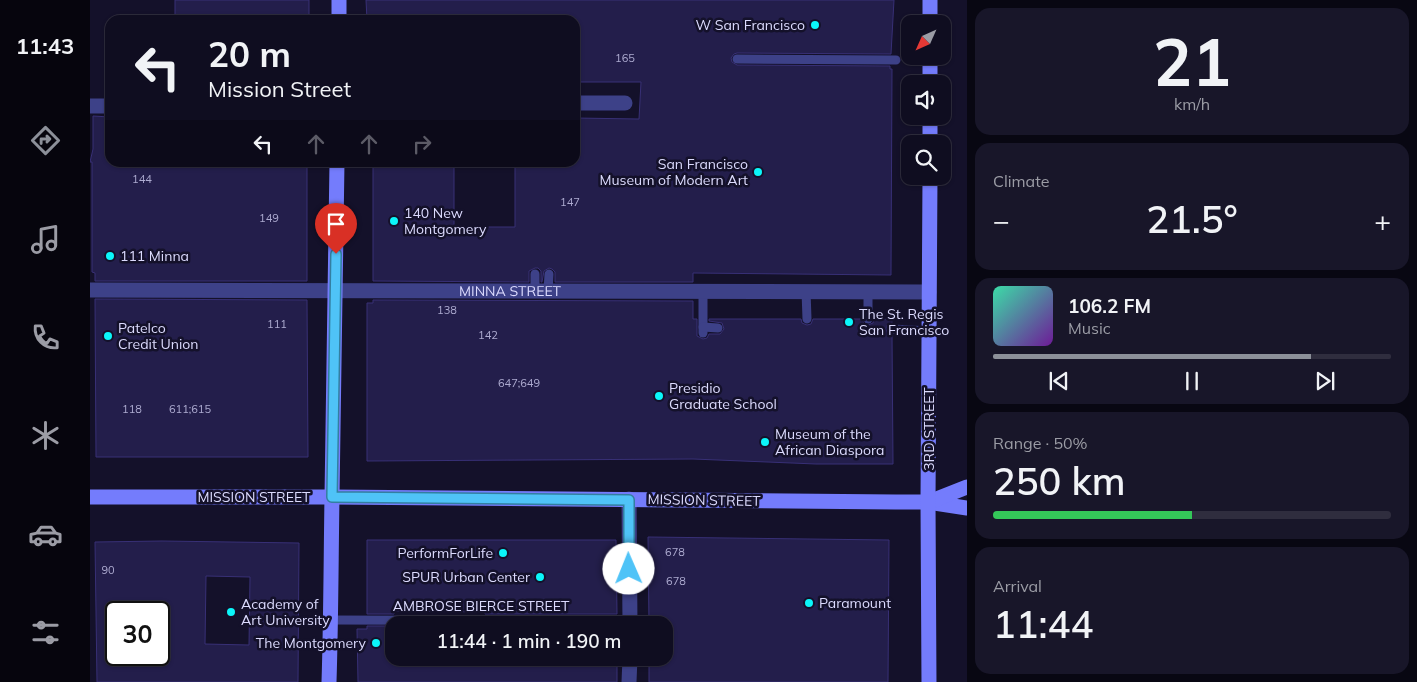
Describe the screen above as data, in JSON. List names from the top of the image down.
{
  "streets": {
    "main road": ["3RD STREET", "MISSION STREET"],
    "street": ["MINNA STREET"],
    "lane": ["AMBROSE BIERCE STREET"]
  },
  "crossings": [
    ["MINNA STREET", "3RD STREET"],
    ["3RD STREET", "MISSION STREET"]
  ],
  "places": [
    "W San Francisco",
    "San Francisco Museum of Modern Art",
    "140 New Montgomery",
    "111 Minna",
    "The St. Regis San Francisco",
    "Patelco Credit Union",
    "Presidio Graduate School",
    "Museum of the African Diaspora",
    "PerformForLife",
    "SPUR Urban Center",
    "Paramount",
    "Academy of Art University",
    "The Montgomery"
  ],
  "house_numbers": [
    "165",
    "144",
    "147",
    "149",
    "138",
    "111",
    "142",
    "647;649",
    "118",
    "611;615",
    "678",
    "90",
    "678"
  ],
  "north": "bottom left",
  "page": {
    "tabs": "11:43",
    "tile": [
      ["21", "km/h"],
      "Climate",
      ["Range · 50%", "250 km"],
      ["Arrival", "11:44"]
    ],
    "turn": ["20 m", "Mission Street"],
    "heat": ["−", "21.5°", "+"],
    "song": ["106.2 FM", "Music"],
    "limit": "30",
    "trip": "11:44 · 1 min · 190 m"
  }
}
